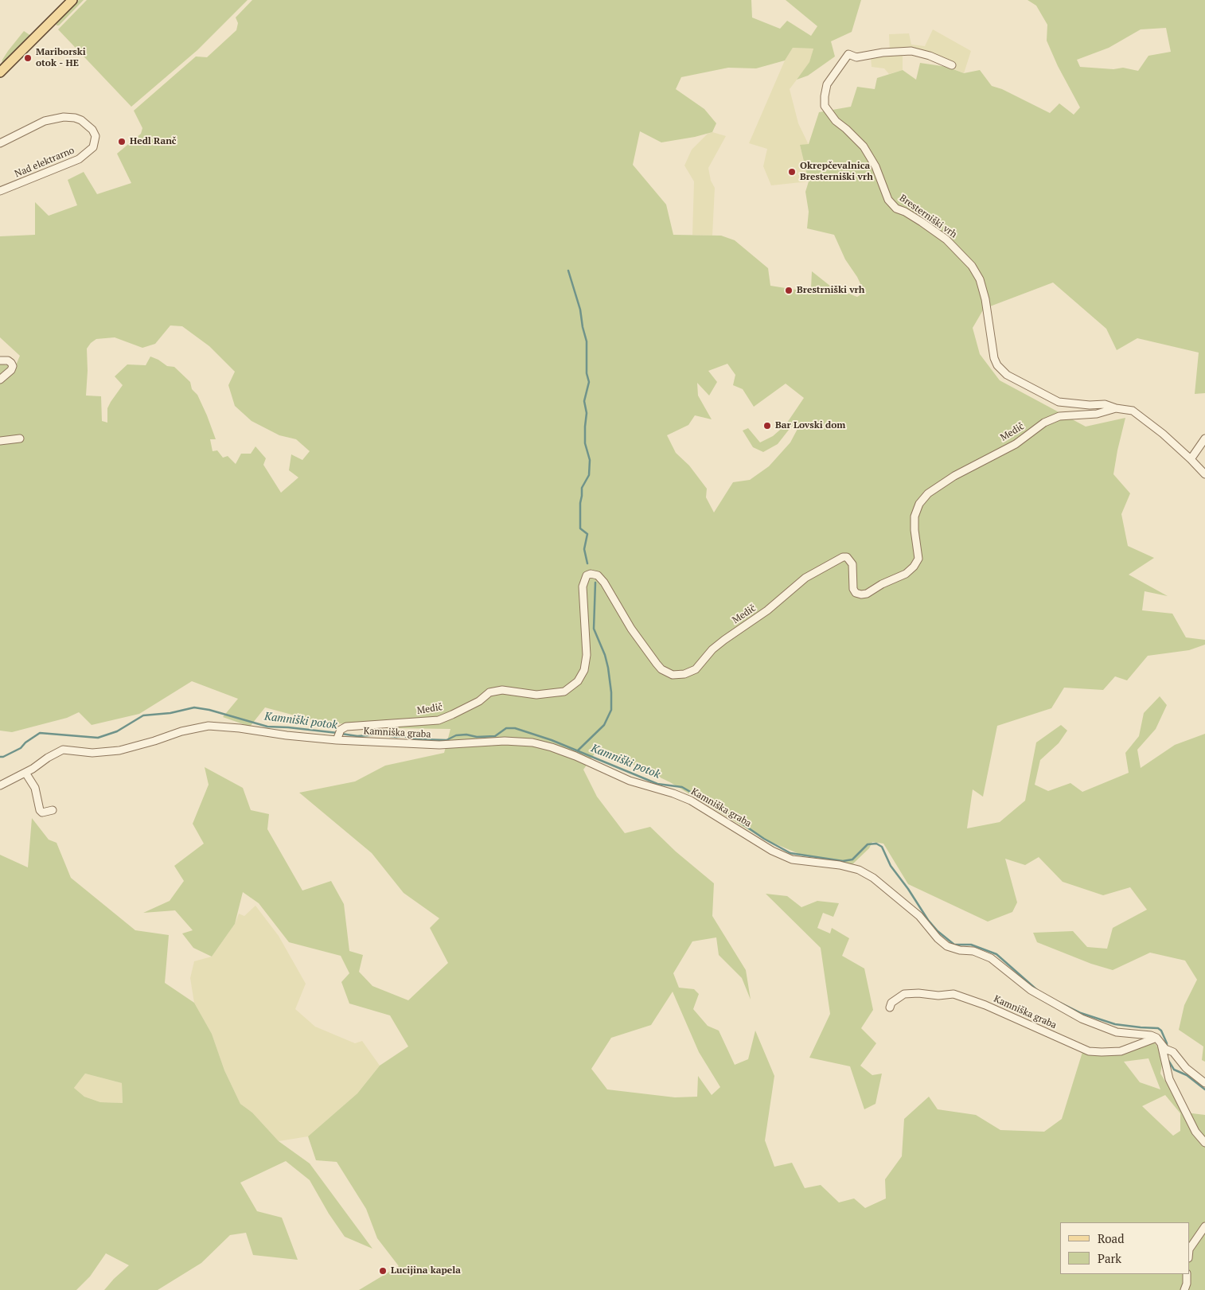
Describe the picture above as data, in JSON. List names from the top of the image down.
{
  "streets": {
    "street": [
      "Nad elektrarno",
      "Bresterniški vrh",
      "Medič",
      "Kamniška graba"
    ]
  },
  "crossings": [
    ["Bresterniški vrh", "Medič"],
    ["Medič", "Kamniška graba"]
  ],
  "water": ["Kamniški potok"],
  "places": [
    "Mariborski otok - HE",
    "Hedl Ranč",
    "Okrepčevalnica Bresterniški vrh",
    "Brestrniški vrh",
    "Bar Lovski dom",
    "Lucijina kapela"
  ],
  "legend": ["Road", "Park"]
}
